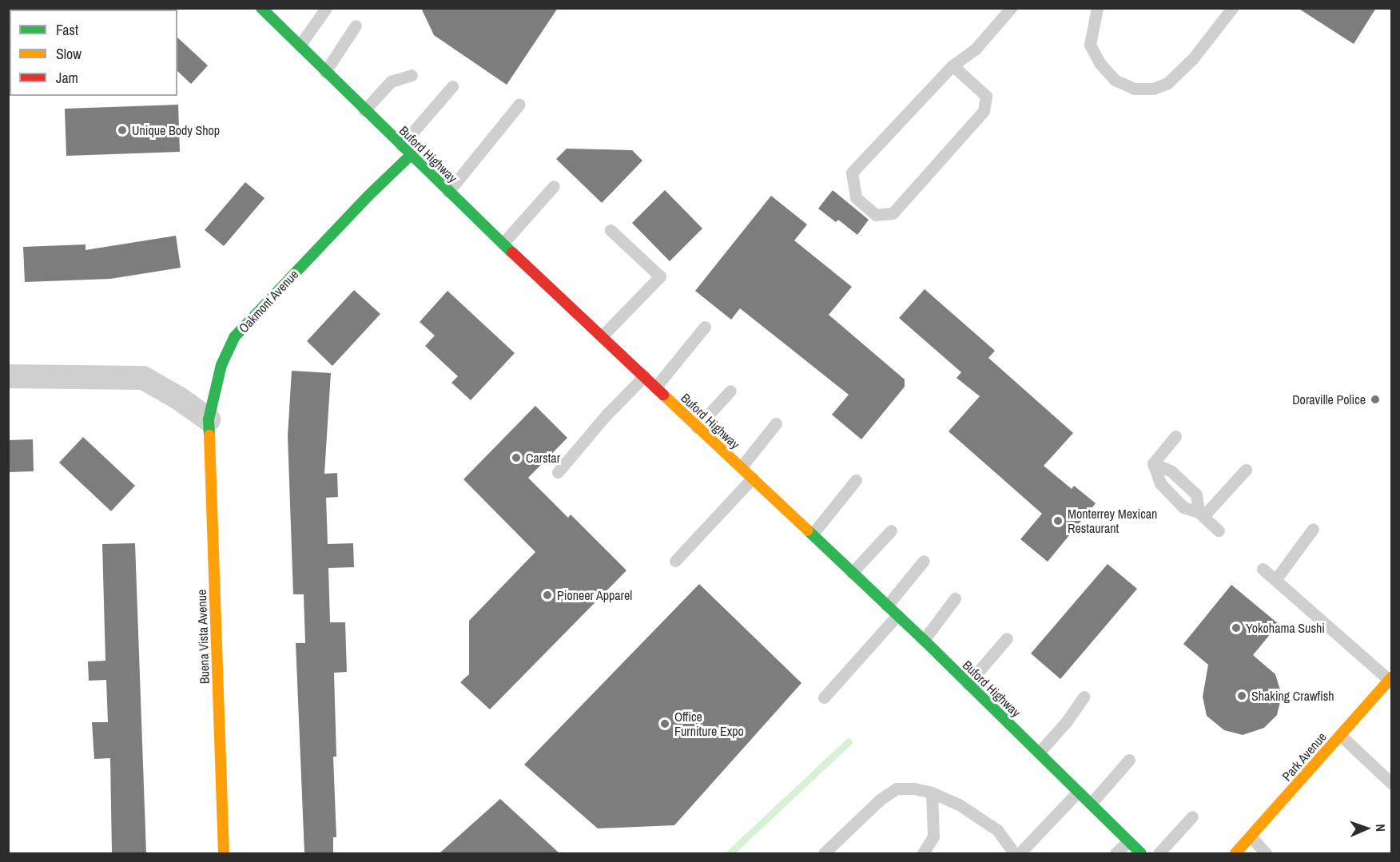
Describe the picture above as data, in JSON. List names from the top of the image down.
{
  "streets": {
    "main road": [
      "Buford Highway",
      "Oakmont Avenue",
      "Buena Vista Avenue",
      "Park Avenue"
    ]
  },
  "crossings": [
    ["Buford Highway", "Oakmont Avenue"],
    ["Oakmont Avenue", "Buena Vista Avenue"]
  ],
  "places": [
    "Unique Body Shop",
    "Doraville Police",
    "Carstar",
    "Monterrey Mexican Restaurant",
    "Pioneer Apparel",
    "Yokohama Sushi",
    "Shaking Crawfish",
    "Office Furniture Expo"
  ],
  "legend": ["Fast", "Slow", "Jam"],
  "north": "right"
}
